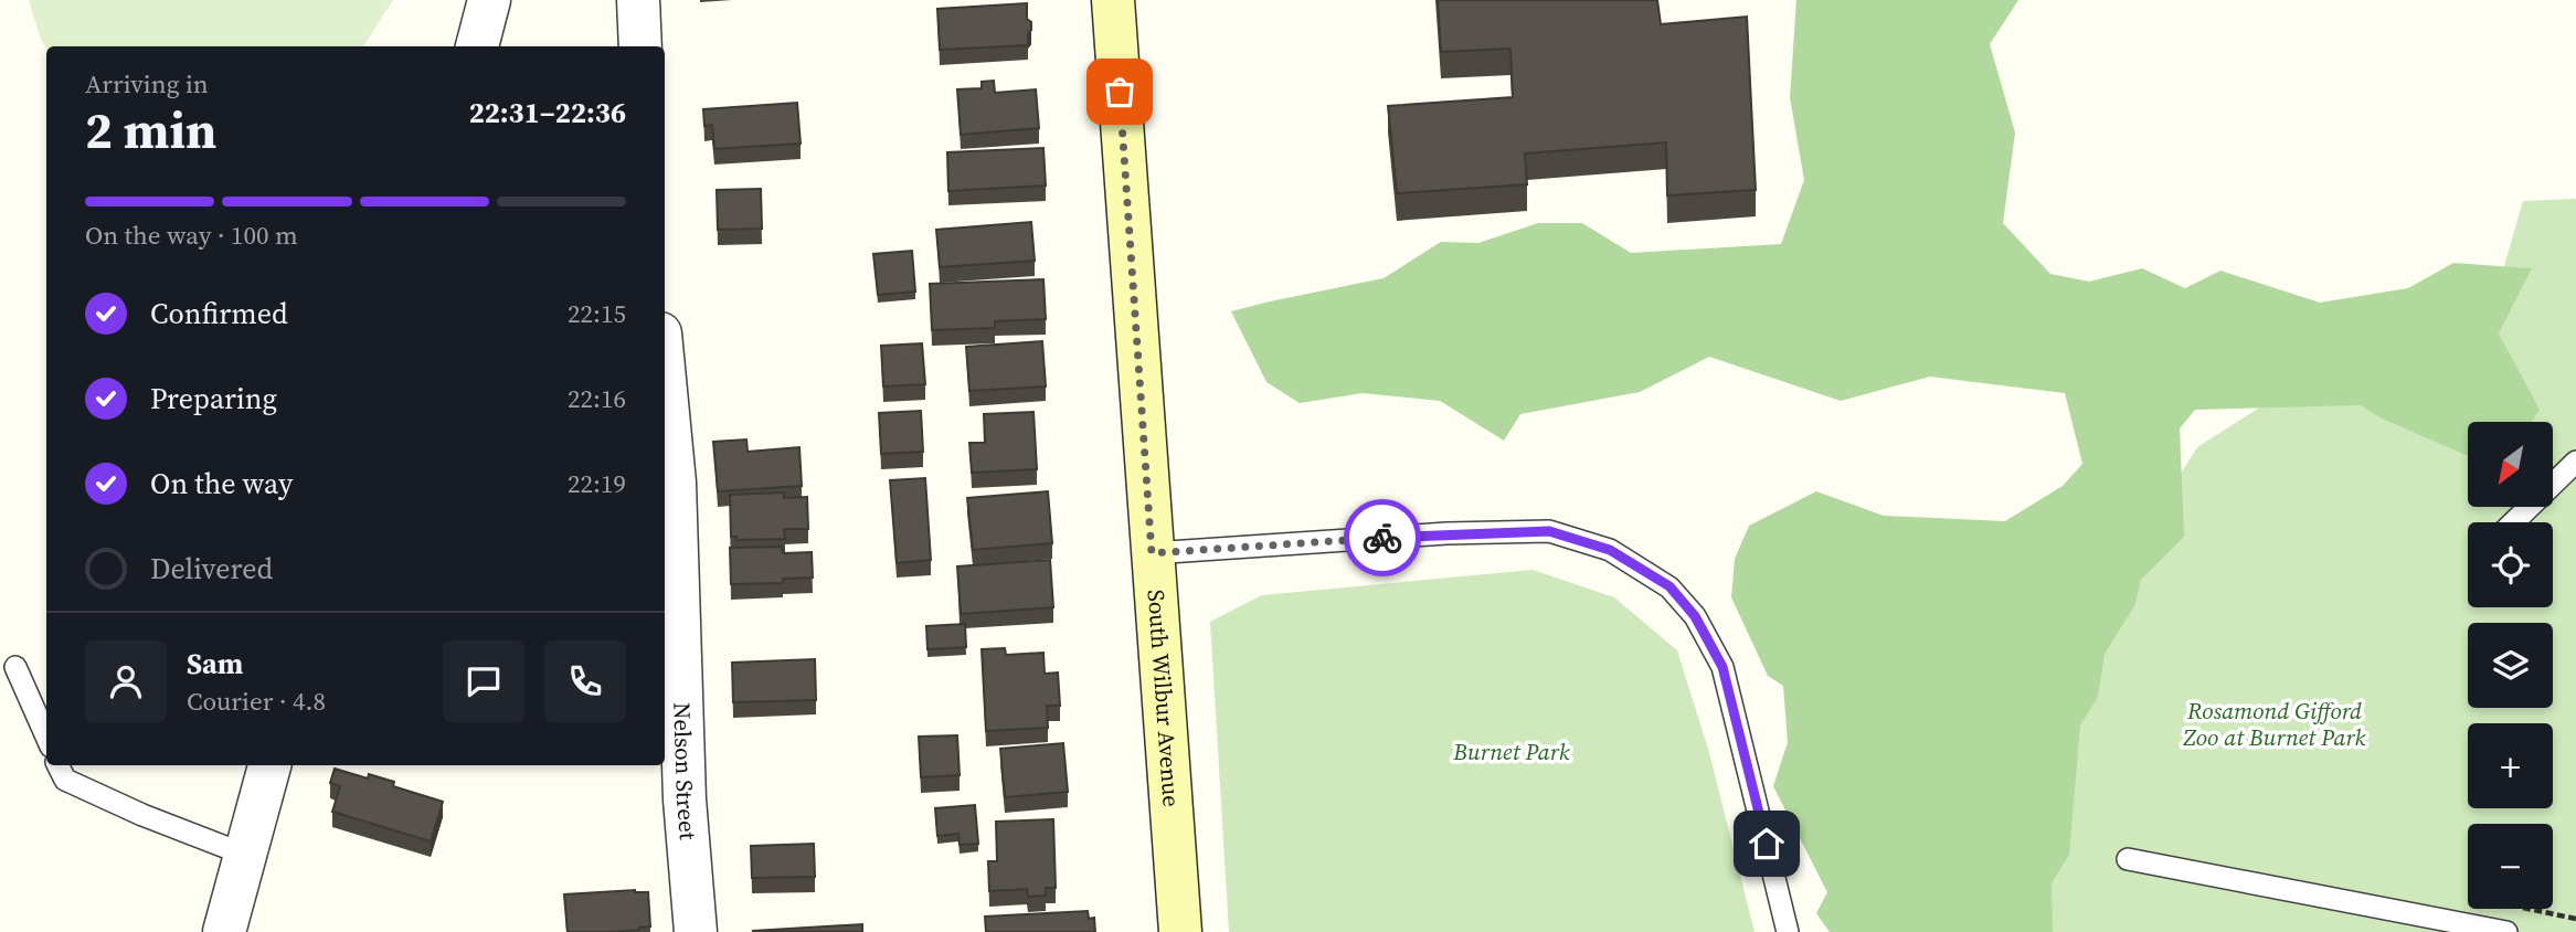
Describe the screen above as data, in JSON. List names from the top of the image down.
{
  "streets": {
    "street": ["South Wilbur Avenue", "Nelson Street"]
  },
  "parks": ["Rosamond Gifford Zoo at Burnet Park", "Burnet Park"],
  "north": "bottom left",
  "page": {
    "heading": ["2 min", "Arriving in", "22:31–22:36"],
    "panel": ["Sam", "Courier · 4.8"],
    "bar": "On the way · 100 m",
    "list": [
      ["Confirmed", "22:15"],
      ["Preparing", "22:16"],
      ["On the way", "22:19"],
      "Delivered"
    ],
    "map_buttons": ["+", "−"]
  }
}
